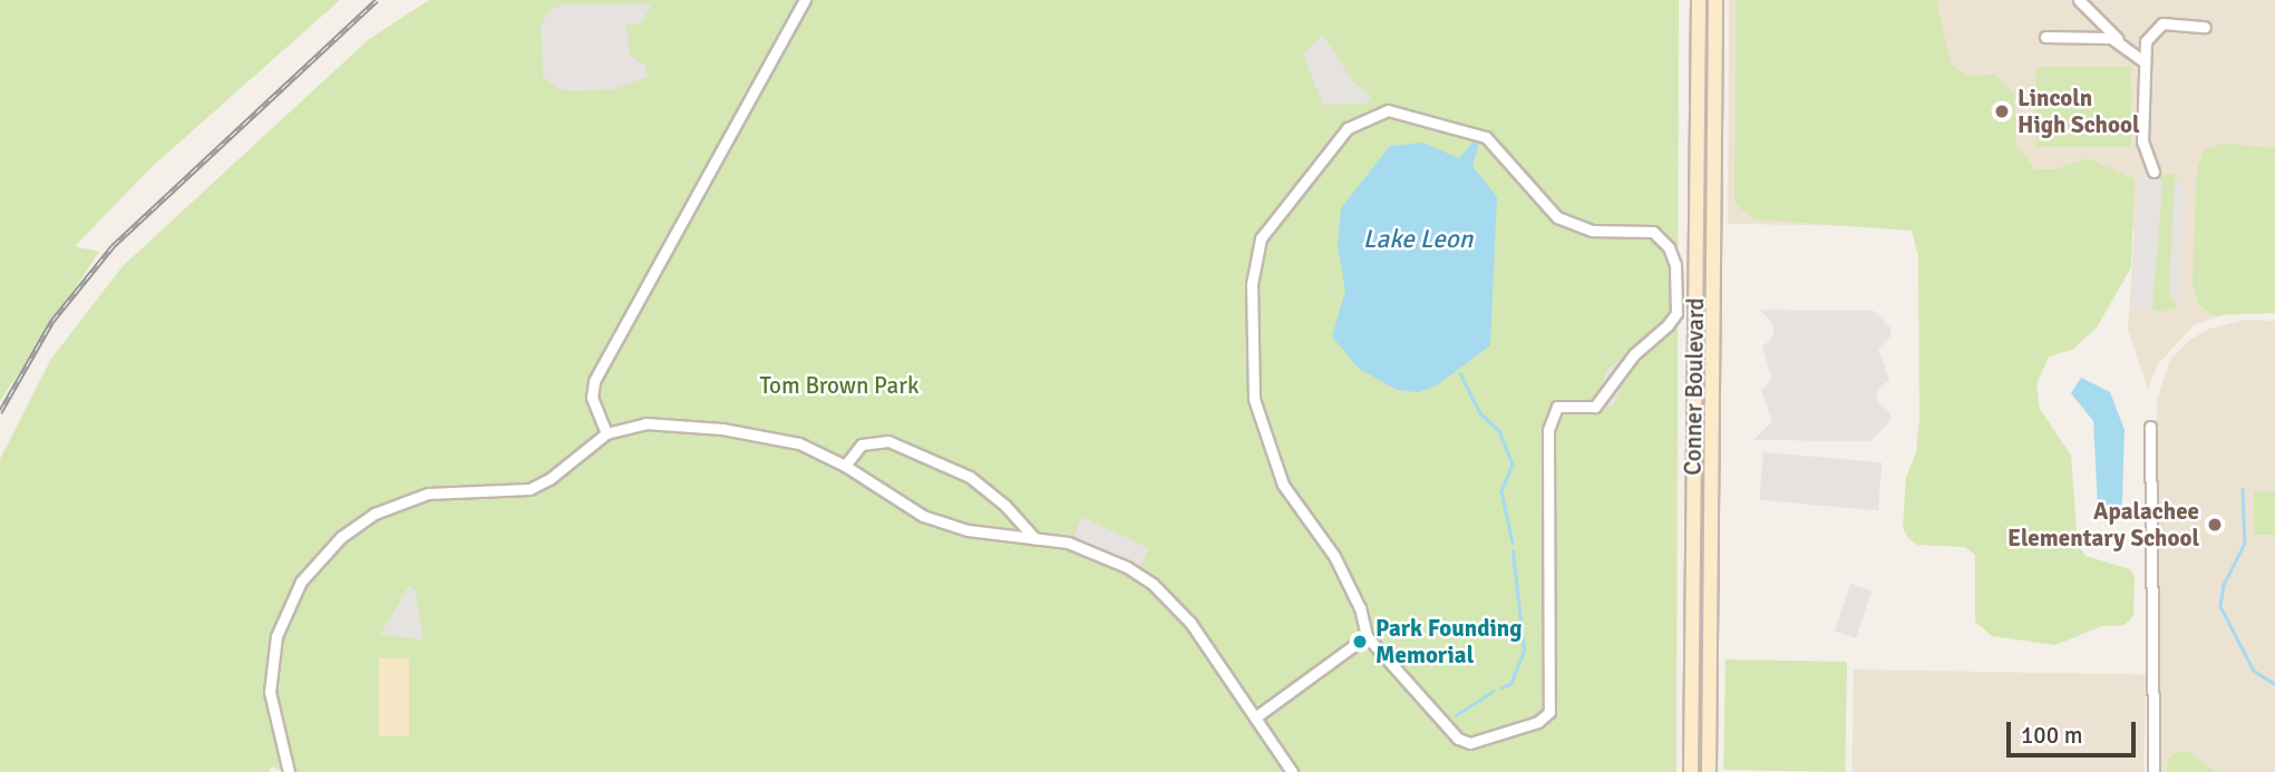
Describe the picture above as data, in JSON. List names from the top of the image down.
{
  "streets": {
    "main road": ["Conner Boulevard"]
  },
  "water": ["Lake Leon"],
  "parks": ["Tom Brown Park"],
  "places": ["Lincoln High School", "Apalachee Elementary School", "Park Founding Memorial"],
  "scale_bar": "100 m"
}
